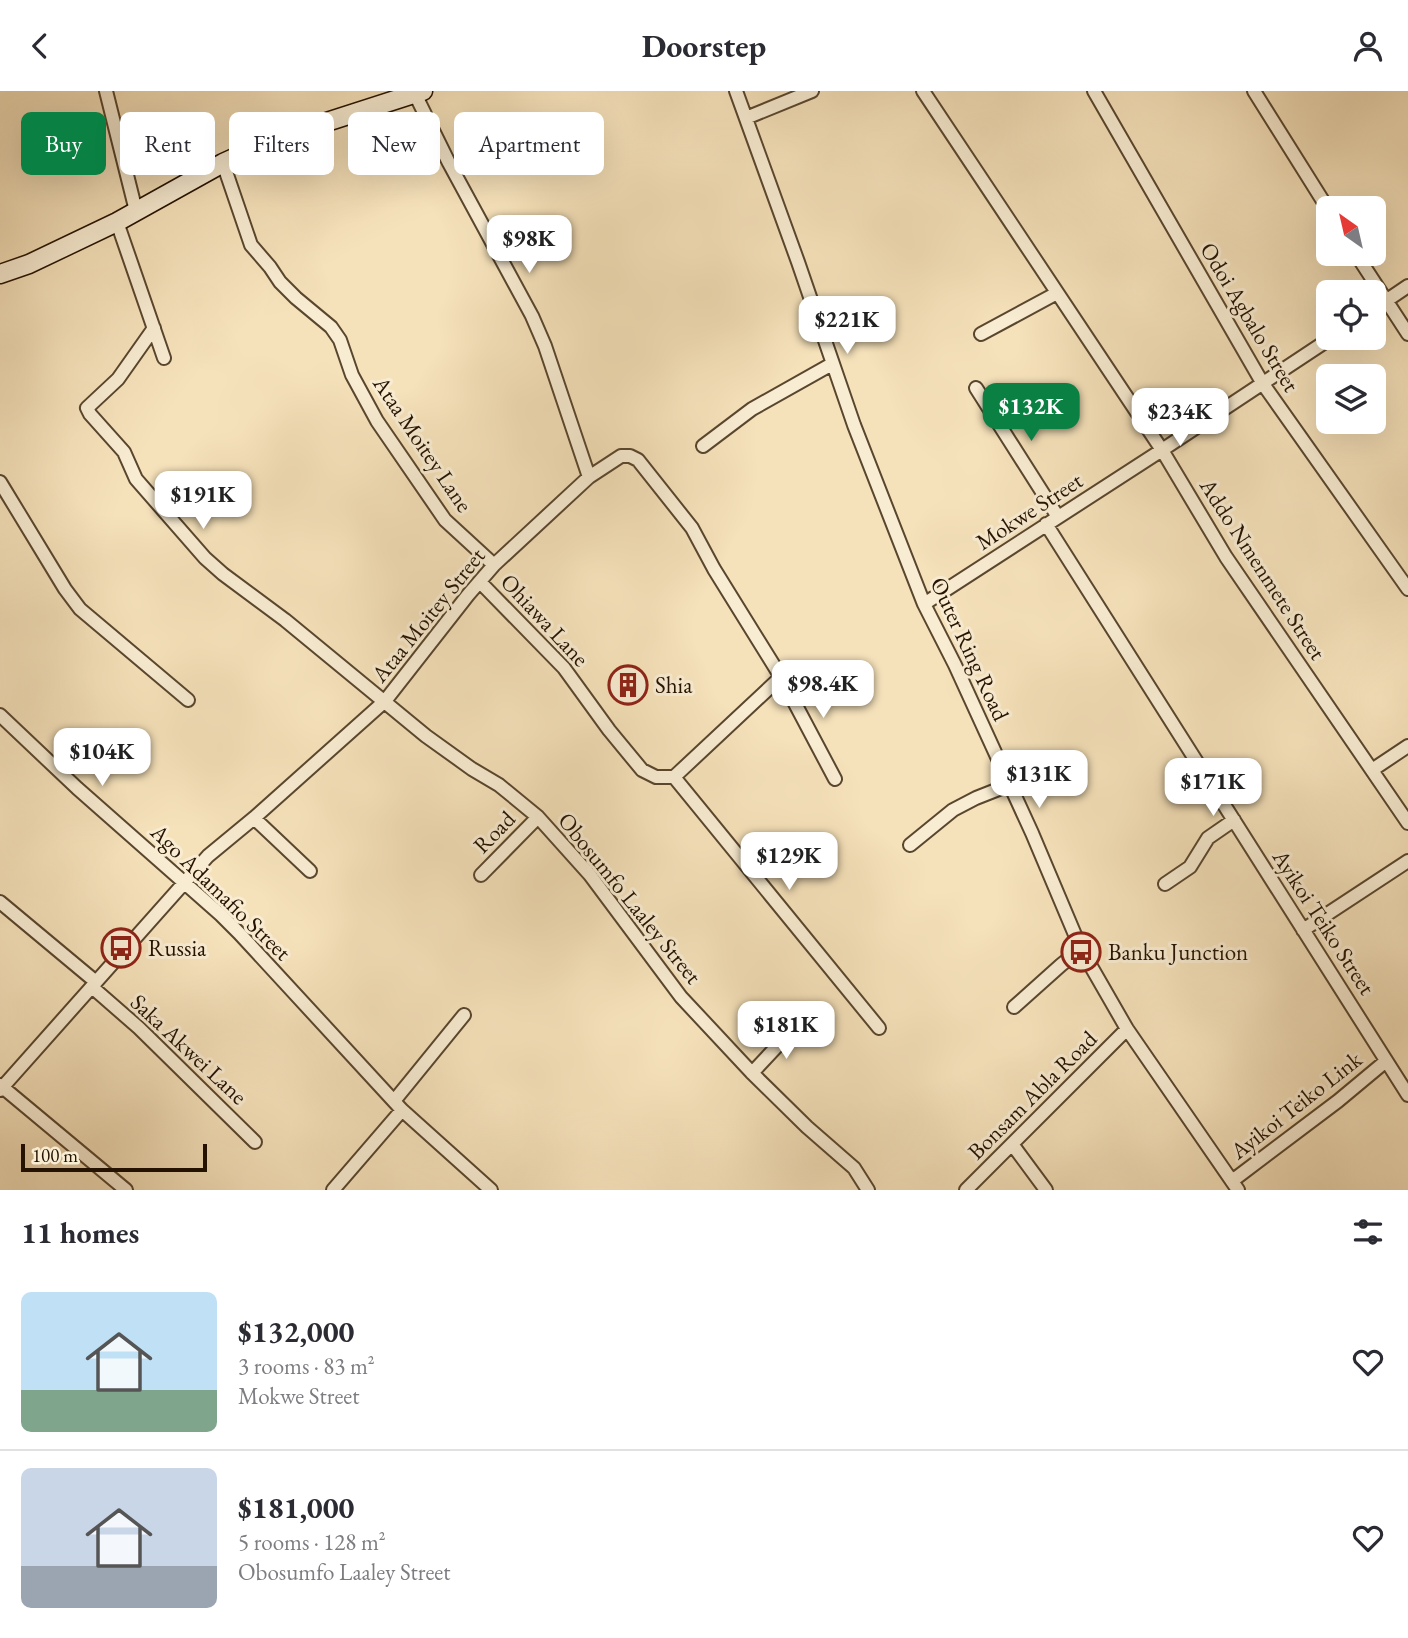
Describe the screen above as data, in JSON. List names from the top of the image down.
{
  "streets": {
    "street": [
      "Odoi Agbalo Street",
      "Ataa Moitey Lane",
      "Mokwe Street",
      "Addo Nmenmete Street",
      "Ataa Moitey Street",
      "Ohiawa Lane",
      "Outer Ring Road",
      "Road",
      "Ago Adamafio Street",
      "Obosumfo Laaley Street",
      "Ayikoi Teiko Street",
      "Saka Akwei Lane",
      "Bonsam Abla Road",
      "Ayikoi Teiko Link"
    ]
  },
  "crossings": [
    ["Odoi Agbalo Street", "Mokwe Street"],
    ["Ataa Moitey Lane", "Ataa Moitey Street"],
    ["Mokwe Street", "Addo Nmenmete Street"],
    ["Mokwe Street", "Outer Ring Road"],
    ["Mokwe Street", "Ayikoi Teiko Street"],
    ["Ataa Moitey Street", "Ohiawa Lane"],
    ["Ataa Moitey Street", "Ago Adamafio Street"],
    ["Ataa Moitey Street", "Obosumfo Laaley Street"],
    ["Ataa Moitey Street", "Saka Akwei Lane"],
    ["Outer Ring Road", "Bonsam Abla Road"],
    ["Outer Ring Road", "Ayikoi Teiko Link"],
    ["Road", "Obosumfo Laaley Street"],
    ["Ayikoi Teiko Street", "Ayikoi Teiko Link"]
  ],
  "places": {
    "building": ["Shia"],
    "bus stop": ["Russia", "Banku Junction"]
  },
  "scale_bar": "100 m",
  "north": "top left",
  "page": {
    "header": "Doorstep",
    "chip": [
      "Buy",
      "Rent",
      "Filters",
      "New",
      "Apartment"
    ],
    "price": [
      "$98K",
      "$221K",
      "$132K",
      "$234K",
      "$191K",
      "$98.4K",
      "$104K",
      "$131K",
      "$171K",
      "$129K",
      "$181K"
    ],
    "scale": "100 m",
    "heading": "11 homes",
    "list": [
      {
        "name": "$132,000",
        "note": "3 rooms · 83 m² · Mokwe Street"
      },
      {
        "name": "$181,000",
        "note": "5 rooms · 128 m² · Obosumfo Laaley Street"
      }
    ]
  }
}
